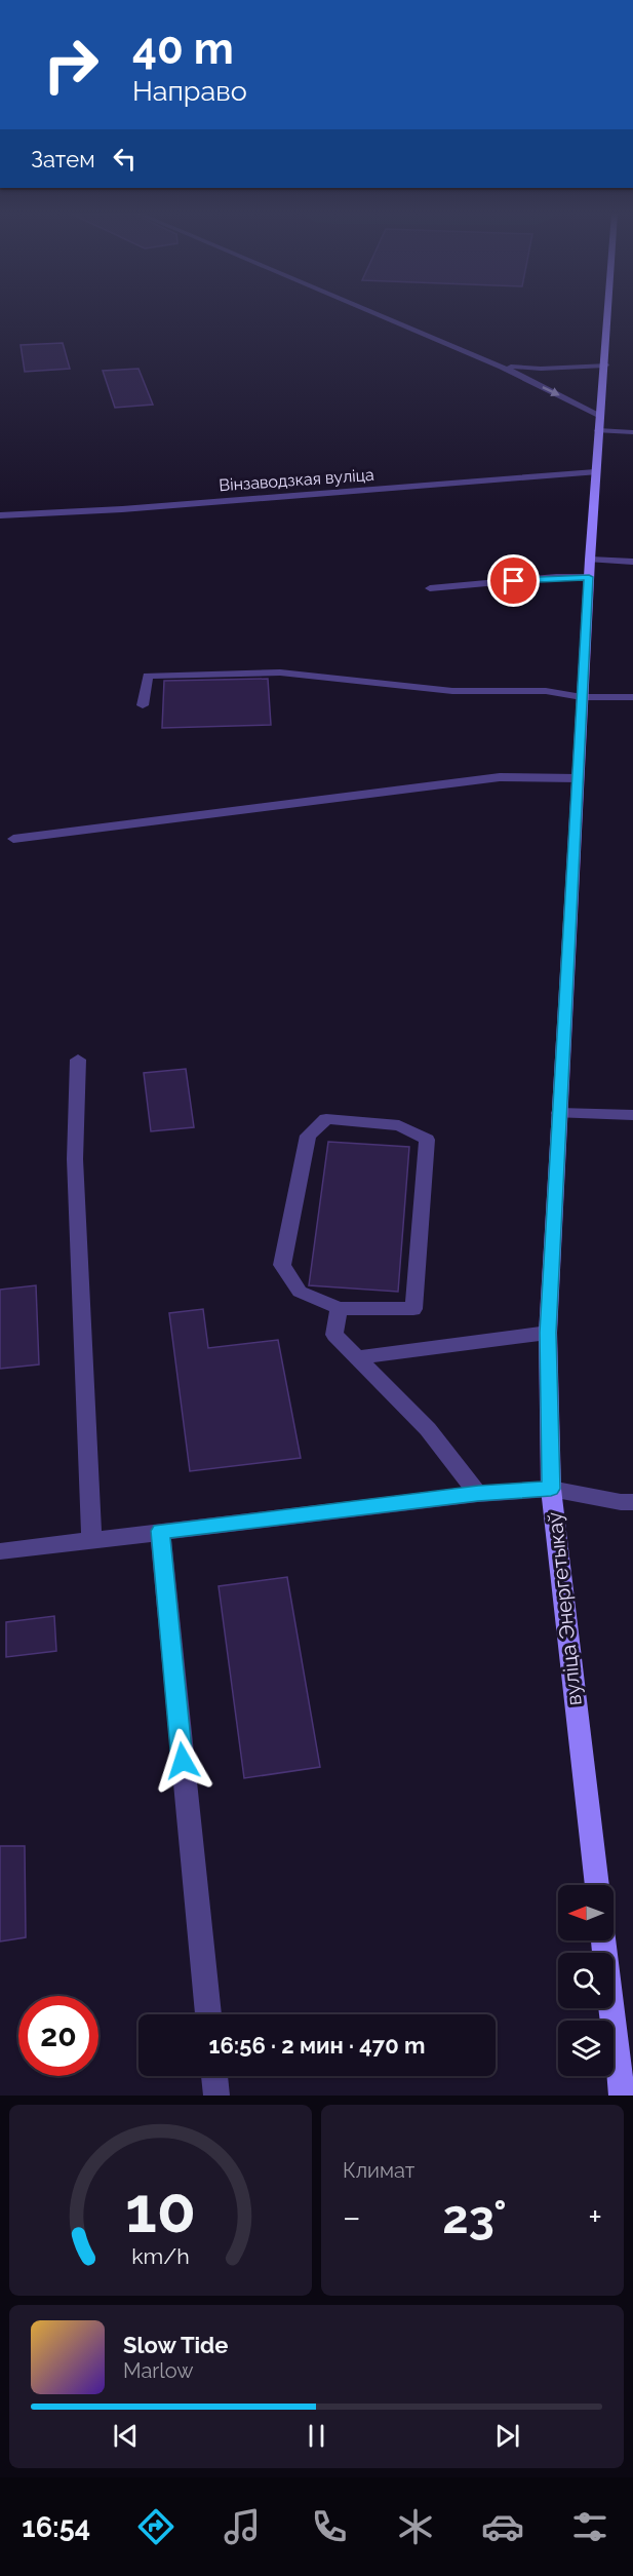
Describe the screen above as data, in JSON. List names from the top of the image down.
{
  "streets": {
    "main road": ["вуліца Энергетыкаў"],
    "street": ["Вінзаводзкая вуліца"]
  },
  "crossings": [
    ["Вінзаводзкая вуліца", "вуліца Энергетыкаў"]
  ],
  "north": "left",
  "page": {
    "turn": ["40 m", "Направо"],
    "then": "Затем",
    "limit": "20",
    "trip": "16:56 · 2 мин · 470 m",
    "tile": "Климат",
    "heat": ["−", "23°", "+"],
    "song": ["Slow Tide", "Marlow"],
    "tabs": "16:54",
    "gauge": ["10", "km/h"]
  }
}
